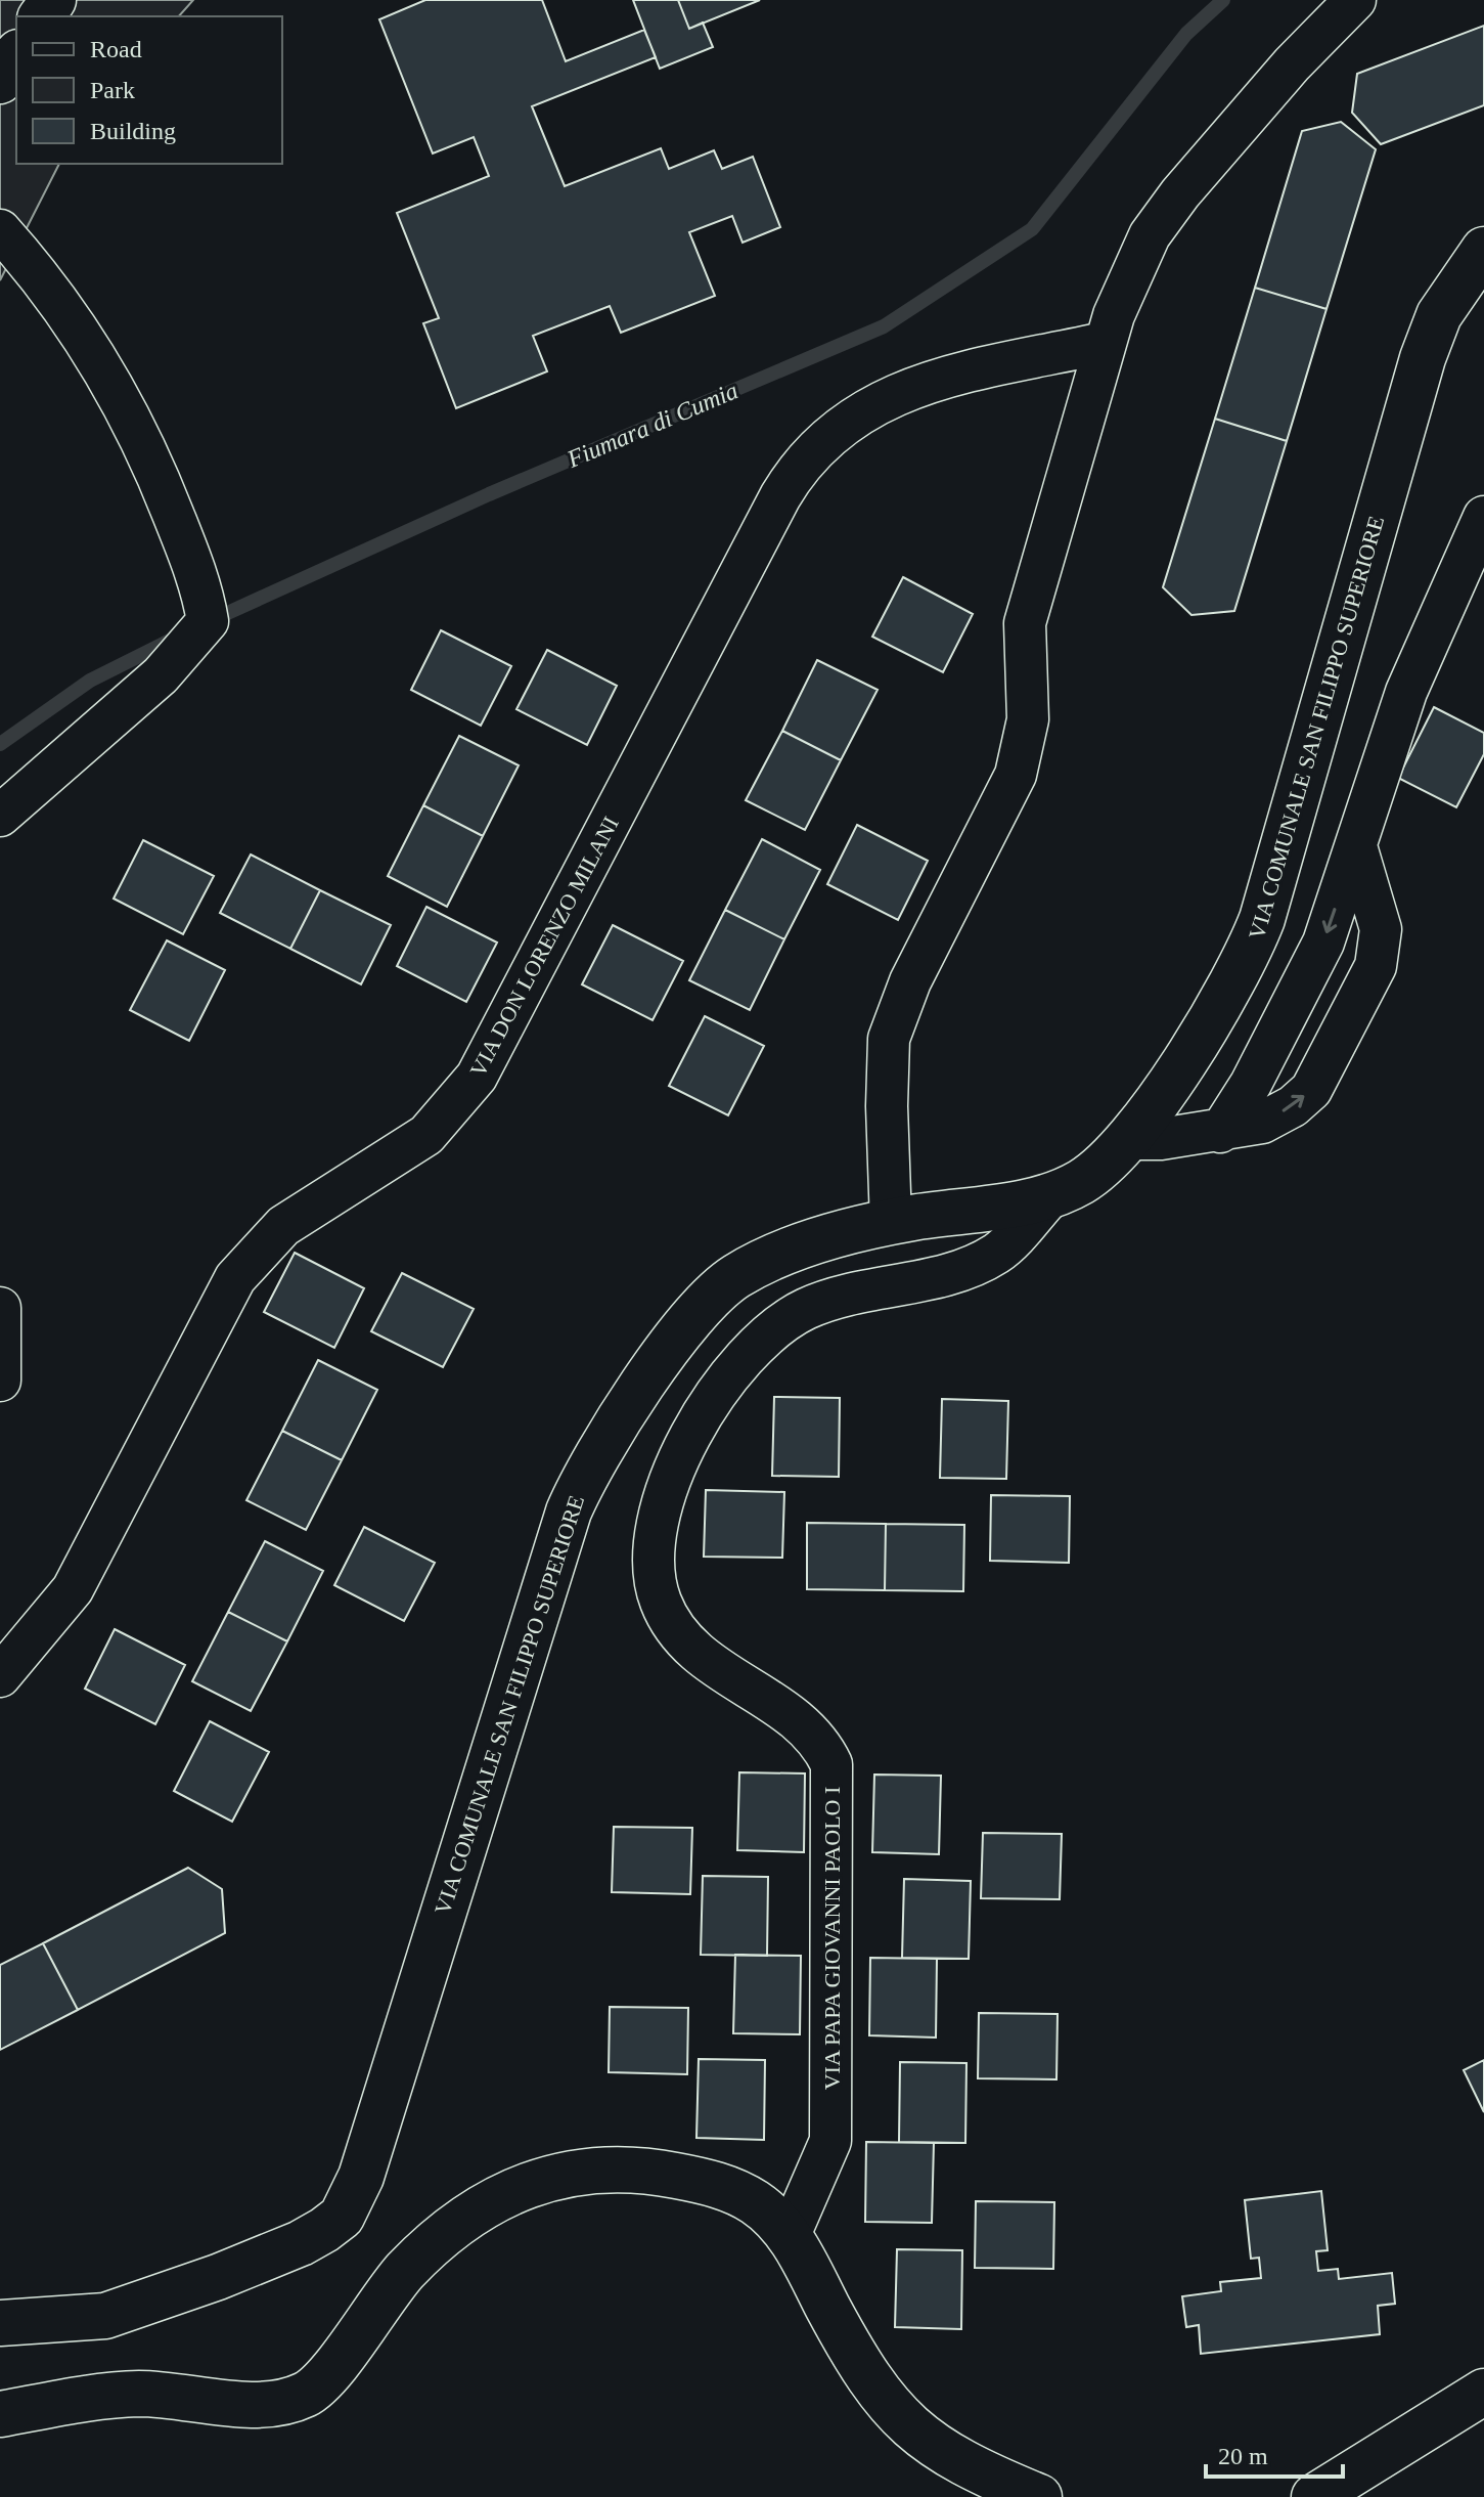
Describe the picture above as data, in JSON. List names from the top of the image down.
{
  "streets": {
    "main road": ["VIA COMUNALE SAN FILIPPO SUPERIORE"],
    "street": ["VIA DON LORENZO MILANI", "VIA PAPA GIOVANNI PAOLO I"]
  },
  "crossings": [
    ["VIA COMUNALE SAN FILIPPO SUPERIORE", "VIA PAPA GIOVANNI PAOLO I"]
  ],
  "water": ["Fiumara di Cumia"],
  "legend": ["Road", "Park", "Building"],
  "scale_bar": "20 m"
}
